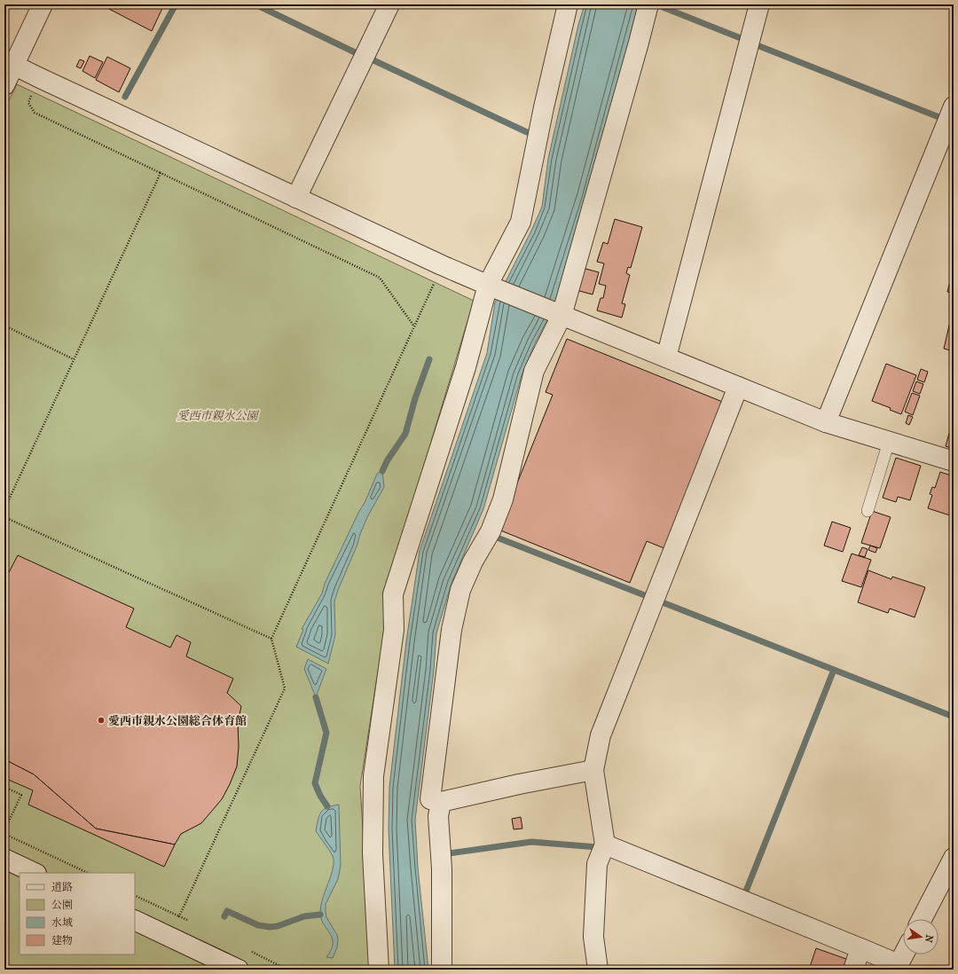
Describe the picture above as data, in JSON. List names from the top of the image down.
{
  "parks": ["愛西市親水公園"],
  "places": ["愛西市親水公園総合体育館"],
  "legend": [
    "道路",
    "公園",
    "水域",
    "建物"
  ],
  "north": "right"
}
